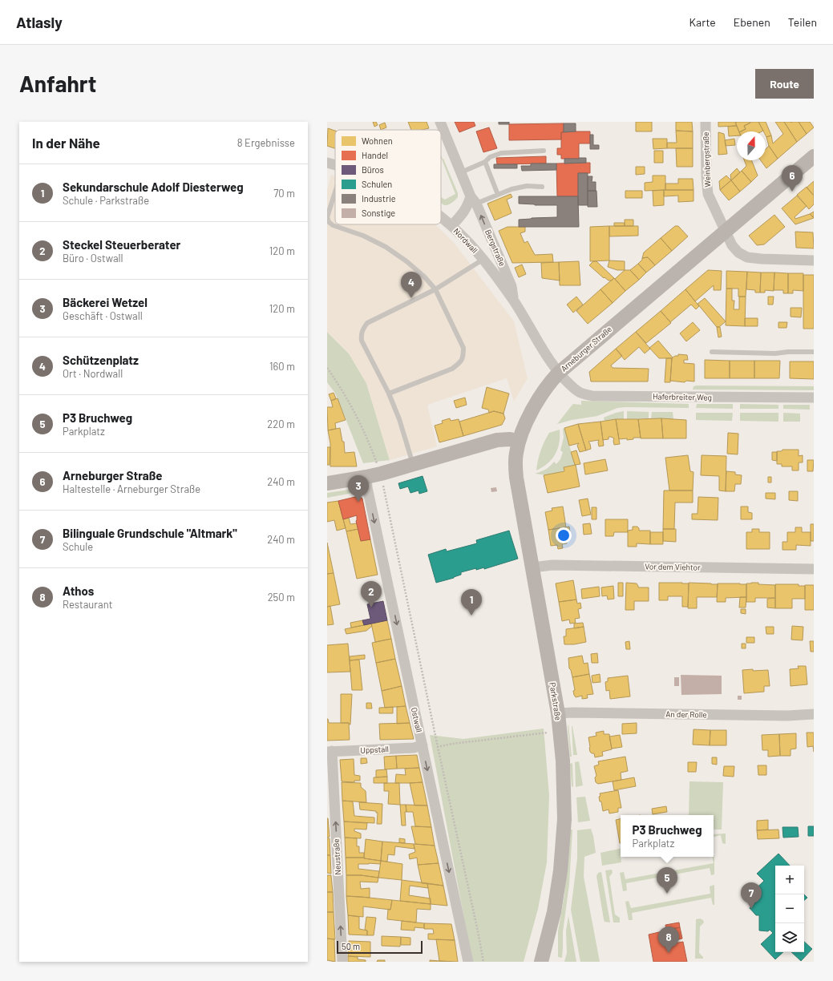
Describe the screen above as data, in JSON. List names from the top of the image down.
{
  "streets": {
    "main road": ["Arneburger Straße", "Parkstraße"],
    "street": [
      "Weinbergstraße",
      "Nordwall",
      "Bergstraße",
      "Haferbreiter Weg",
      "Vor dem Viehtor",
      "An der Rolle",
      "Ostwall",
      "Uppstall",
      "Neustraße"
    ]
  },
  "crossings": [
    ["Weinbergstraße", "Arneburger Straße"],
    ["Nordwall", "Bergstraße"],
    ["Nordwall", "Arneburger Straße"],
    ["Nordwall", "Haferbreiter Weg"],
    ["Arneburger Straße", "Haferbreiter Weg"],
    ["Arneburger Straße", "Parkstraße"],
    ["Vor dem Viehtor", "Parkstraße"],
    ["Parkstraße", "An der Rolle"],
    ["Ostwall", "Uppstall"],
    ["Uppstall", "Neustraße"]
  ],
  "one_way": ["Bergstraße", "Ostwall", "Neustraße"],
  "legend": [
    "Wohnen",
    "Handel",
    "Büros",
    "Schulen",
    "Industrie",
    "Sonstige"
  ],
  "scale_bar": "50 m",
  "north": "top",
  "page": {
    "header": "Atlasly",
    "nav": ["Karte", "Ebenen", "Teilen"],
    "buttons": "Route",
    "title": "Anfahrt",
    "heading": ["In der Nähe", "8 Ergebnisse"],
    "list": [
      {
        "mark": "1",
        "name": "Sekundarschule Adolf Diesterweg",
        "note": "Schule · Parkstraße",
        "value": "70 m"
      },
      {
        "mark": "2",
        "name": "Steckel Steuerberater",
        "note": "Büro · Ostwall",
        "value": "120 m"
      },
      {
        "mark": "3",
        "name": "Bäckerei Wetzel",
        "note": "Geschäft · Ostwall",
        "value": "120 m"
      },
      {
        "mark": "4",
        "name": "Schützenplatz",
        "note": "Ort · Nordwall",
        "value": "160 m"
      },
      {
        "mark": "5",
        "name": "P3 Bruchweg",
        "note": "Parkplatz",
        "value": "220 m"
      },
      {
        "mark": "6",
        "name": "Arneburger Straße",
        "note": "Haltestelle · Arneburger Straße",
        "value": "240 m"
      },
      {
        "mark": "7",
        "name": "Bilinguale Grundschule \"Altmark\"",
        "note": "Schule",
        "value": "240 m"
      },
      {
        "mark": "8",
        "name": "Athos",
        "note": "Restaurant",
        "value": "250 m"
      }
    ],
    "pins": [
      "6",
      "4",
      "3",
      "2",
      "1",
      "5",
      "7",
      "8"
    ],
    "popup": ["P3 Bruchweg", "Parkplatz"],
    "map_buttons": ["+", "−"],
    "scale": "50 m"
  }
}
